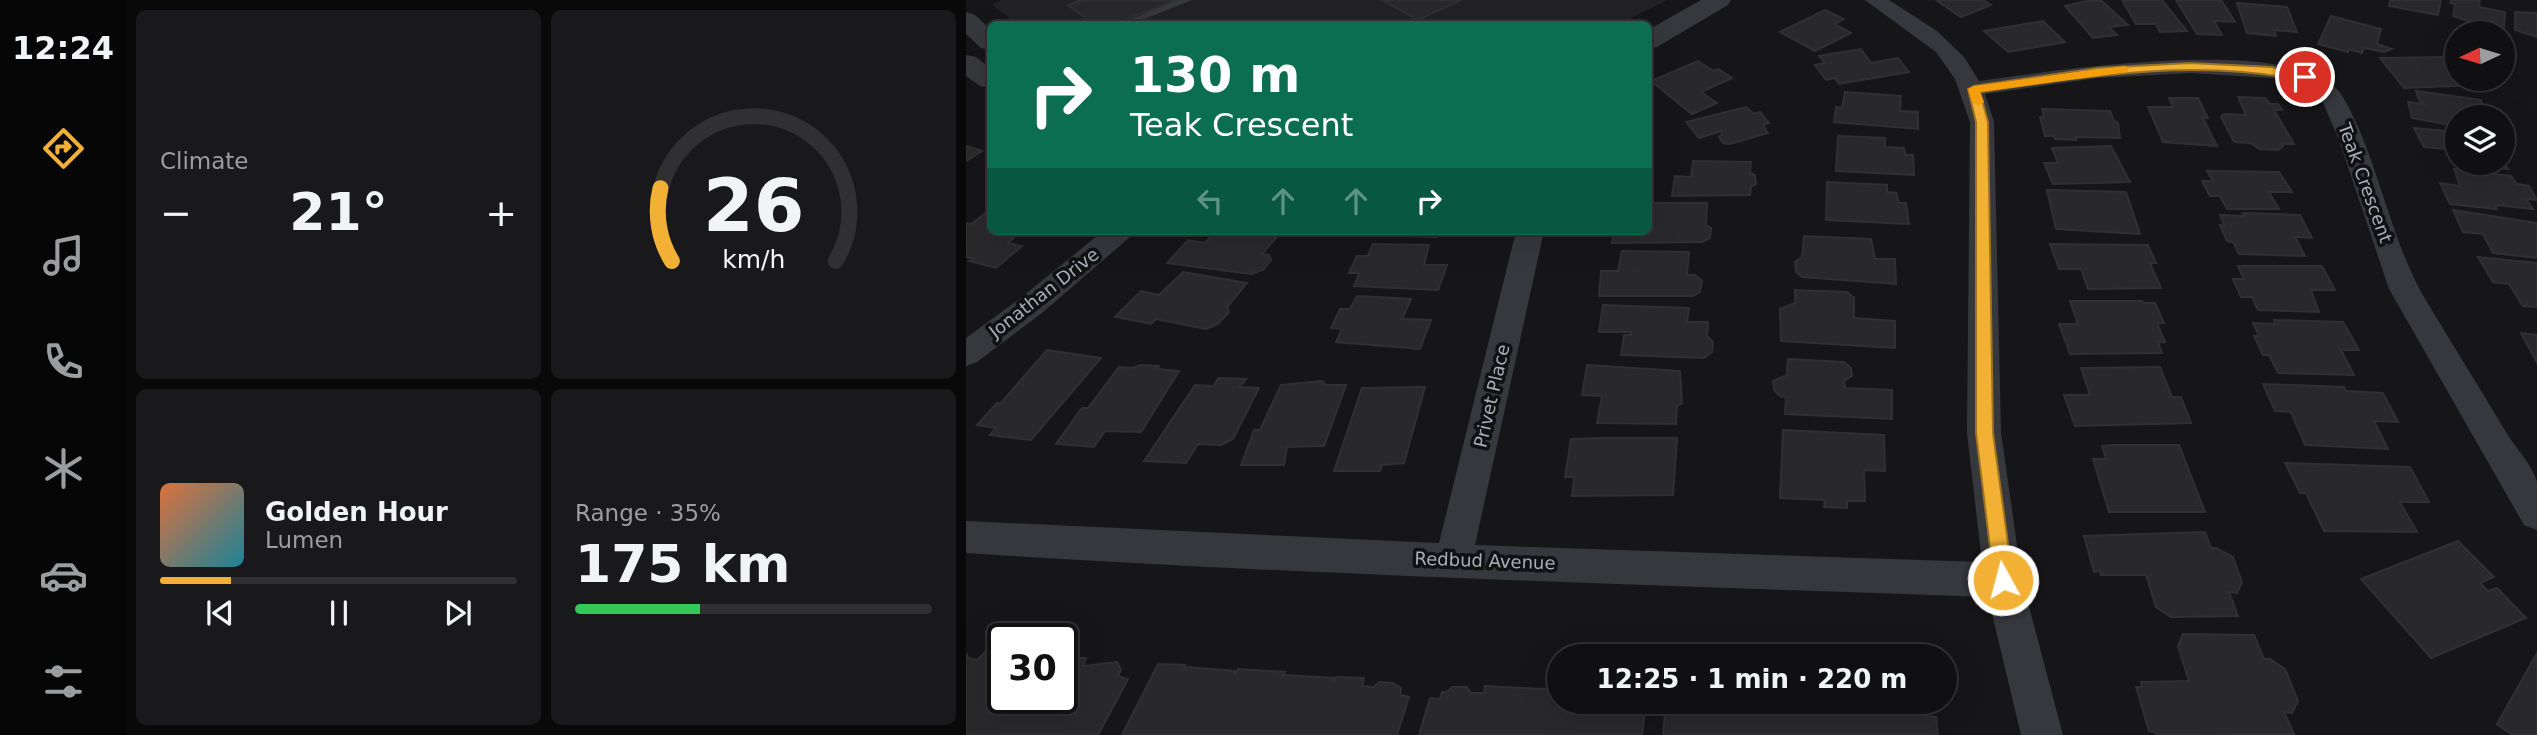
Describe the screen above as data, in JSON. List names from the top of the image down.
{
  "streets": {
    "street": [
      "Teak Crescent",
      "Jonathan Drive",
      "Privet Place",
      "Redbud Avenue"
    ]
  },
  "crossings": [
    ["Privet Place", "Redbud Avenue"]
  ],
  "north": "left",
  "page": {
    "tabs": "12:24",
    "tile": [
      "Climate",
      ["Range · 35%", "175 km"]
    ],
    "turn": ["130 m", "Teak Crescent"],
    "heat": ["−", "21°", "+"],
    "song": ["Golden Hour", "Lumen"],
    "limit": "30",
    "trip": "12:25 · 1 min · 220 m",
    "gauge": ["26", "km/h"]
  }
}
